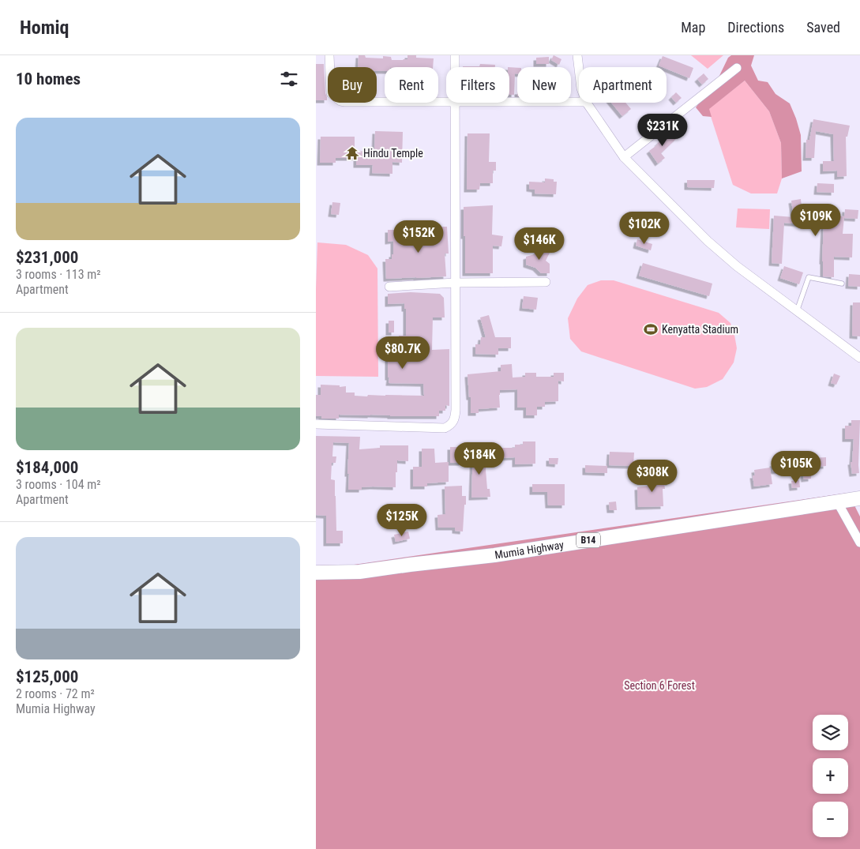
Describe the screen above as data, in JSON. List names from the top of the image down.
{
  "streets": {
    "highway": ["B14", "Mumia Highway"]
  },
  "parks": ["Section 6 Forest"],
  "places": {
    "temple": ["Hindu Temple"],
    "sports": ["Kenyatta Stadium"]
  },
  "page": {
    "header": "Homiq",
    "nav": ["Map", "Directions", "Saved"],
    "heading": "10 homes",
    "chip": [
      "Buy",
      "Rent",
      "Filters",
      "New",
      "Apartment"
    ],
    "list": [
      {
        "name": "$231,000",
        "note": "3 rooms · 113 m² · Apartment"
      },
      {
        "name": "$184,000",
        "note": "3 rooms · 104 m² · Apartment"
      },
      {
        "name": "$125,000",
        "note": "2 rooms · 72 m² · Mumia Highway"
      }
    ],
    "price": [
      "$231K",
      "$109K",
      "$102K",
      "$152K",
      "$146K",
      "$80.7K",
      "$184K",
      "$105K",
      "$308K",
      "$125K"
    ],
    "map_buttons": ["+", "−"]
  }
}
